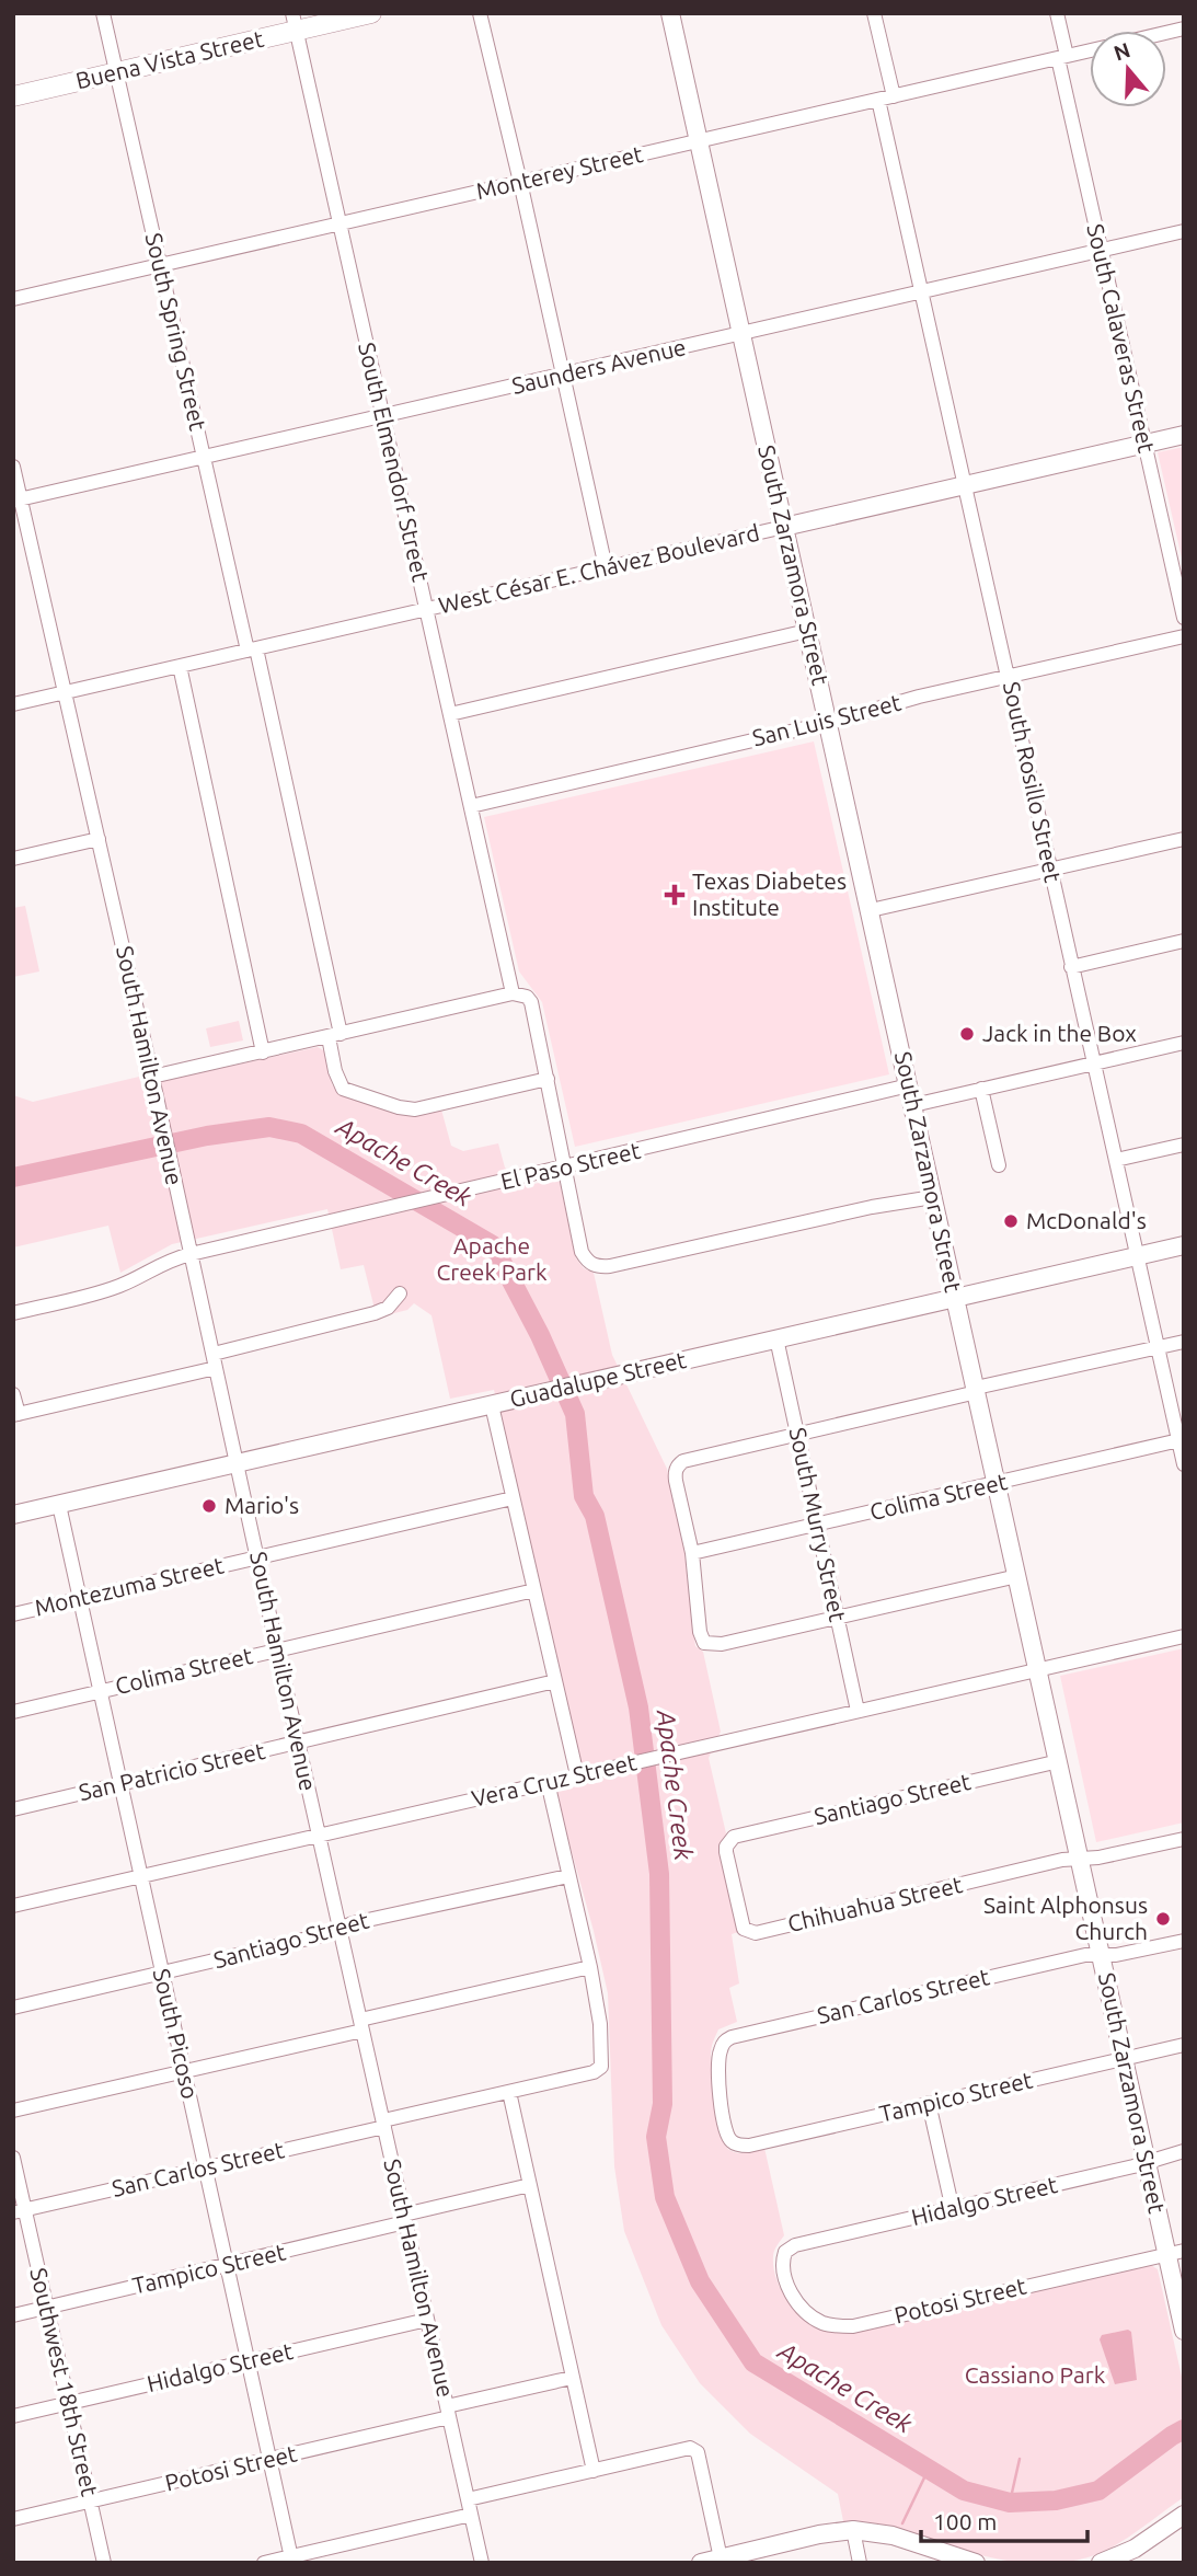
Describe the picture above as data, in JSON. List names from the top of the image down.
{
  "streets": {
    "main road": [
      "Buena Vista Street",
      "South Zarzamora Street",
      "West César E. Chávez Boulevard",
      "Guadalupe Street"
    ],
    "street": [
      "Monterey Street",
      "South Spring Street",
      "South Calaveras Street",
      "Saunders Avenue",
      "South Elmendorf Street",
      "San Luis Street",
      "South Rosillo Street",
      "South Hamilton Avenue",
      "El Paso Street",
      "Colima Street",
      "South Murry Street",
      "Montezuma Street",
      "San Patricio Street",
      "Vera Cruz Street",
      "Santiago Street",
      "Chihuahua Street",
      "San Carlos Street",
      "South Picoso",
      "Tampico Street",
      "Hidalgo Street",
      "Potosi Street",
      "Southwest 18th Street"
    ]
  },
  "crossings": [
    ["Buena Vista Street", "South Spring Street"],
    ["Buena Vista Street", "South Elmendorf Street"],
    ["Monterey Street", "South Spring Street"],
    ["Monterey Street", "South Calaveras Street"],
    ["Monterey Street", "South Elmendorf Street"],
    ["Monterey Street", "South Zarzamora Street"],
    ["Monterey Street", "South Rosillo Street"],
    ["South Spring Street", "Saunders Avenue"],
    ["South Spring Street", "South Elmendorf Street"],
    ["South Spring Street", "West César E. Chávez Boulevard"],
    ["South Calaveras Street", "Saunders Avenue"],
    ["South Calaveras Street", "West César E. Chávez Boulevard"],
    ["Saunders Avenue", "South Elmendorf Street"],
    ["Saunders Avenue", "South Zarzamora Street"],
    ["Saunders Avenue", "South Rosillo Street"],
    ["Saunders Avenue", "South Hamilton Avenue"],
    ["South Elmendorf Street", "South Zarzamora Street"],
    ["South Elmendorf Street", "West César E. Chávez Boulevard"],
    ["South Elmendorf Street", "San Luis Street"],
    ["South Elmendorf Street", "El Paso Street"],
    ["South Zarzamora Street", "West César E. Chávez Boulevard"],
    ["South Zarzamora Street", "San Luis Street"],
    ["South Zarzamora Street", "El Paso Street"],
    ["South Zarzamora Street", "Guadalupe Street"],
    ["South Zarzamora Street", "Colima Street"],
    ["South Zarzamora Street", "Vera Cruz Street"],
    ["South Zarzamora Street", "Santiago Street"],
    ["South Zarzamora Street", "Chihuahua Street"],
    ["South Zarzamora Street", "San Carlos Street"],
    ["South Zarzamora Street", "Tampico Street"],
    ["South Zarzamora Street", "Hidalgo Street"],
    ["South Zarzamora Street", "Potosi Street"],
    ["West César E. Chávez Boulevard", "South Rosillo Street"],
    ["West César E. Chávez Boulevard", "South Hamilton Avenue"],
    ["San Luis Street", "South Rosillo Street"],
    ["South Rosillo Street", "Guadalupe Street"],
    ["South Rosillo Street", "Colima Street"],
    ["South Hamilton Avenue", "El Paso Street"],
    ["South Hamilton Avenue", "Guadalupe Street"],
    ["South Hamilton Avenue", "Colima Street"],
    ["South Hamilton Avenue", "Montezuma Street"],
    ["South Hamilton Avenue", "San Patricio Street"],
    ["South Hamilton Avenue", "Vera Cruz Street"],
    ["South Hamilton Avenue", "Santiago Street"],
    ["South Hamilton Avenue", "San Carlos Street"],
    ["South Hamilton Avenue", "Tampico Street"],
    ["South Hamilton Avenue", "Hidalgo Street"],
    ["South Hamilton Avenue", "Potosi Street"],
    ["Guadalupe Street", "South Murry Street"],
    ["Guadalupe Street", "South Picoso"],
    ["Colima Street", "South Murry Street"],
    ["Colima Street", "South Picoso"],
    ["South Murry Street", "Vera Cruz Street"],
    ["Montezuma Street", "South Picoso"],
    ["San Patricio Street", "South Picoso"],
    ["Vera Cruz Street", "South Picoso"],
    ["Santiago Street", "Chihuahua Street"],
    ["Santiago Street", "South Picoso"],
    ["San Carlos Street", "South Picoso"],
    ["San Carlos Street", "Tampico Street"],
    ["San Carlos Street", "Southwest 18th Street"],
    ["South Picoso", "Tampico Street"],
    ["South Picoso", "Hidalgo Street"],
    ["South Picoso", "Potosi Street"],
    ["Tampico Street", "Southwest 18th Street"],
    ["Hidalgo Street", "Potosi Street"],
    ["Hidalgo Street", "Southwest 18th Street"],
    ["Potosi Street", "Southwest 18th Street"]
  ],
  "water": ["Apache Creek"],
  "parks": ["Apache Creek Park", "Cassiano Park"],
  "places": {
    "health": ["Texas Diabetes Institute"],
    "other": [
      "Jack in the Box",
      "McDonald's",
      "Mario's",
      "Saint Alphonsus Church"
    ]
  },
  "scale_bar": "100 m",
  "north": "top"
}
